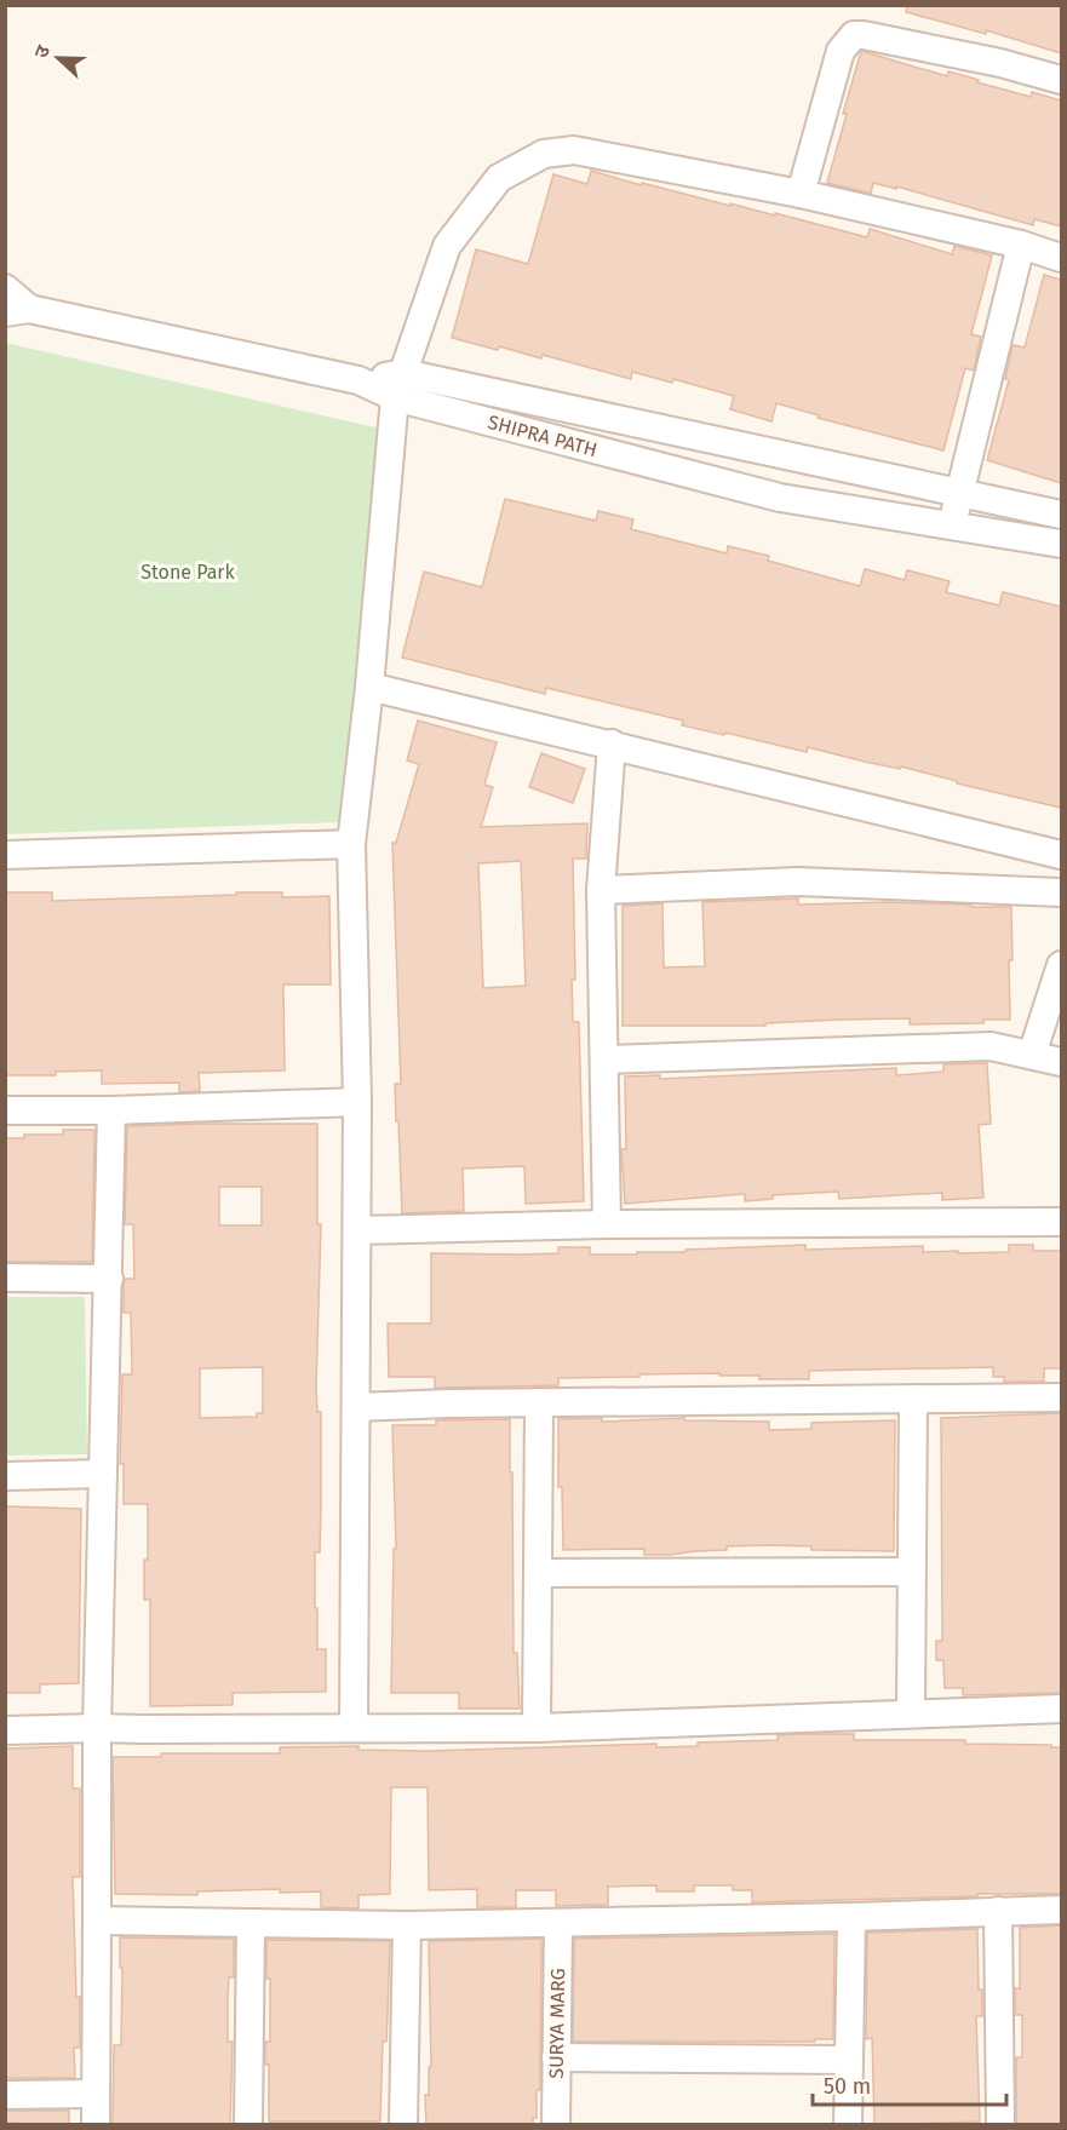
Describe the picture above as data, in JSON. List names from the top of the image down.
{
  "streets": {
    "street": ["SHIPRA PATH", "SURYA MARG"]
  },
  "parks": ["Stone Park"],
  "scale_bar": "50 m",
  "north": "left"
}
